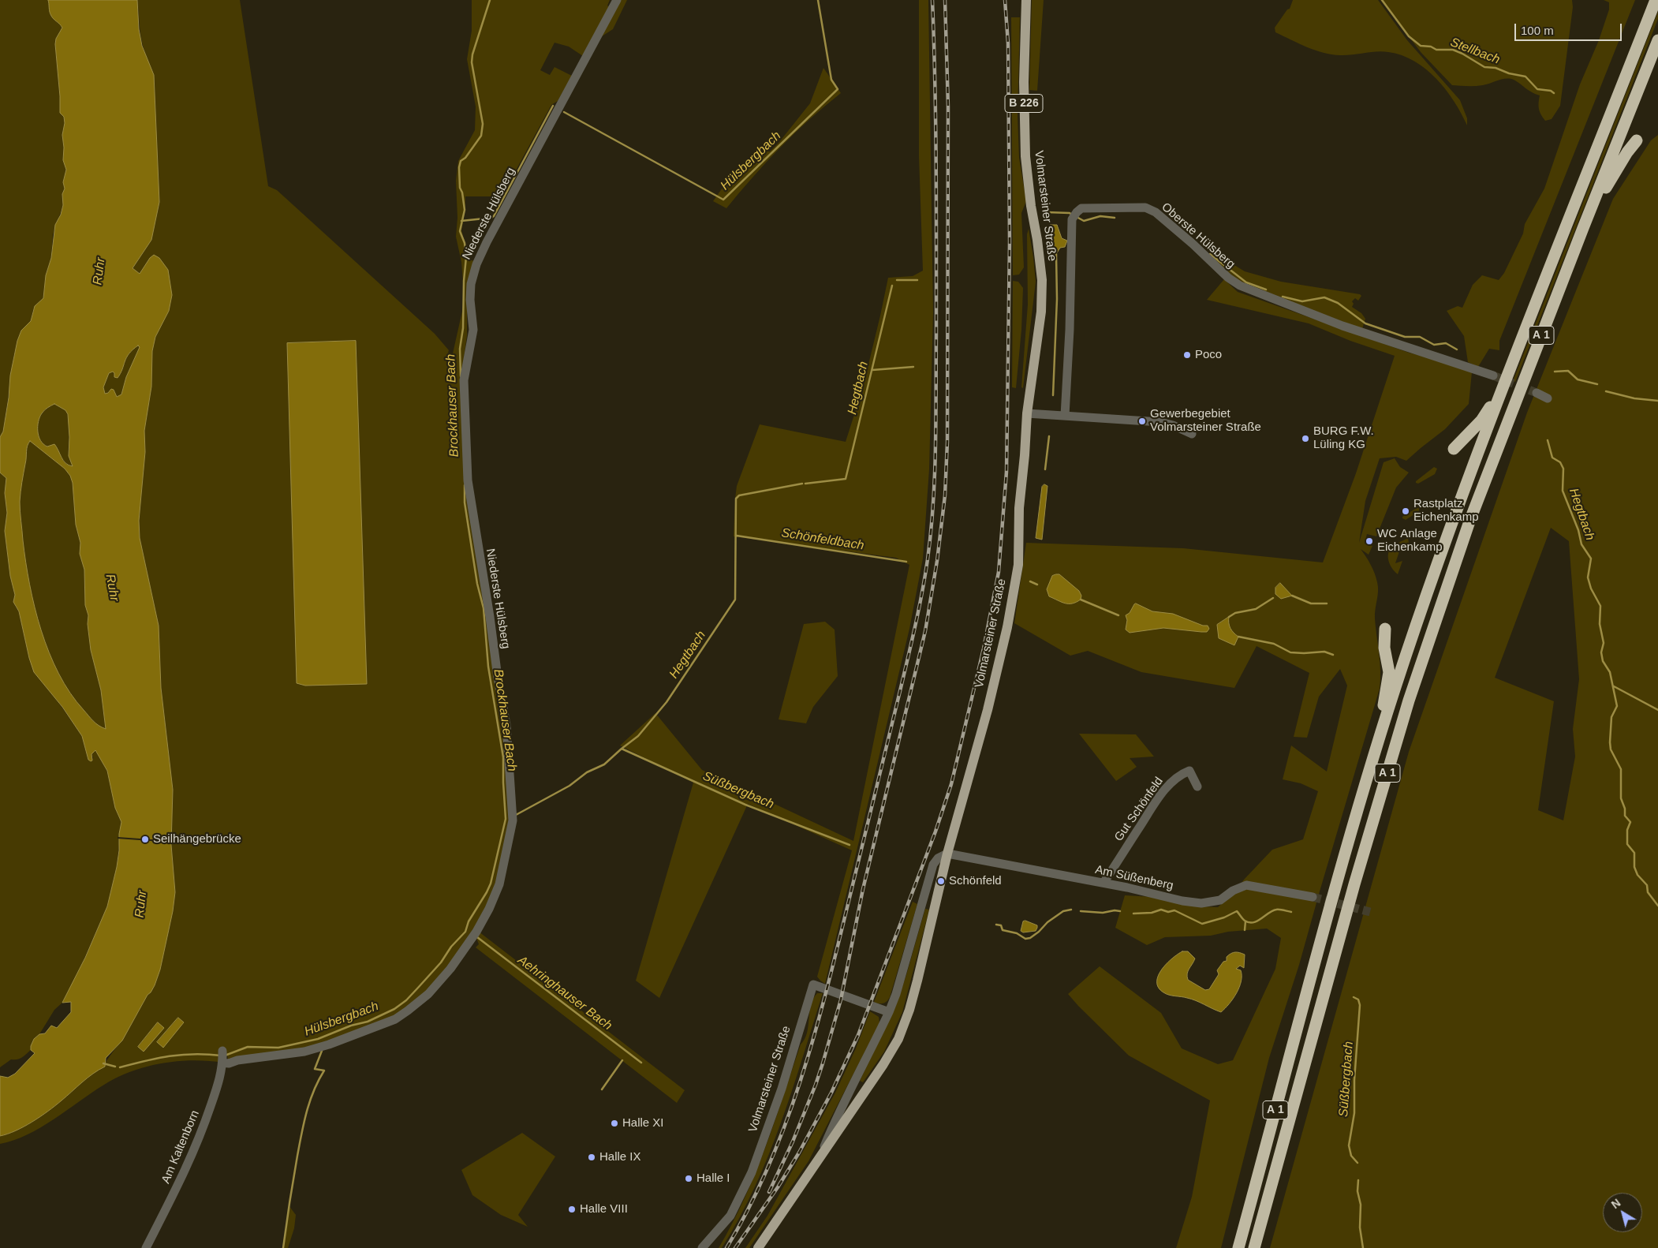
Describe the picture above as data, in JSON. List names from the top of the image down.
{
  "streets": {
    "highway": ["A 1"],
    "main road": ["B 226", "Volmarsteiner Straße"],
    "street": [
      "Niederste Hülsberg",
      "Oberste Hülsberg",
      "Gut Schönfeld",
      "Am Süßenberg",
      "Am Kaltenborn"
    ]
  },
  "crossings": [
    ["Volmarsteiner Straße", "Am Süßenberg"],
    ["Niederste Hülsberg", "Am Kaltenborn"],
    ["Gut Schönfeld", "Am Süßenberg"]
  ],
  "water": [
    "Stellbach",
    "Hülsbergbach",
    "Ruhr",
    "Hegtbach",
    "Brockhauser Bach",
    "Schönfeldbach",
    "Süßbergbach",
    "Aehringhauser Bach"
  ],
  "places": [
    "Poco",
    "Gewerbegebiet Volmarsteiner Straße",
    "BURG F.W. Lüling KG",
    "Rastplatz Eichenkamp",
    "WC Anlage Eichenkamp",
    "Seilhängebrücke",
    "Schönfeld",
    "Halle XI",
    "Halle IX",
    "Halle I",
    "Halle VIII"
  ],
  "scale_bar": "100 m",
  "north": "top left"
}
